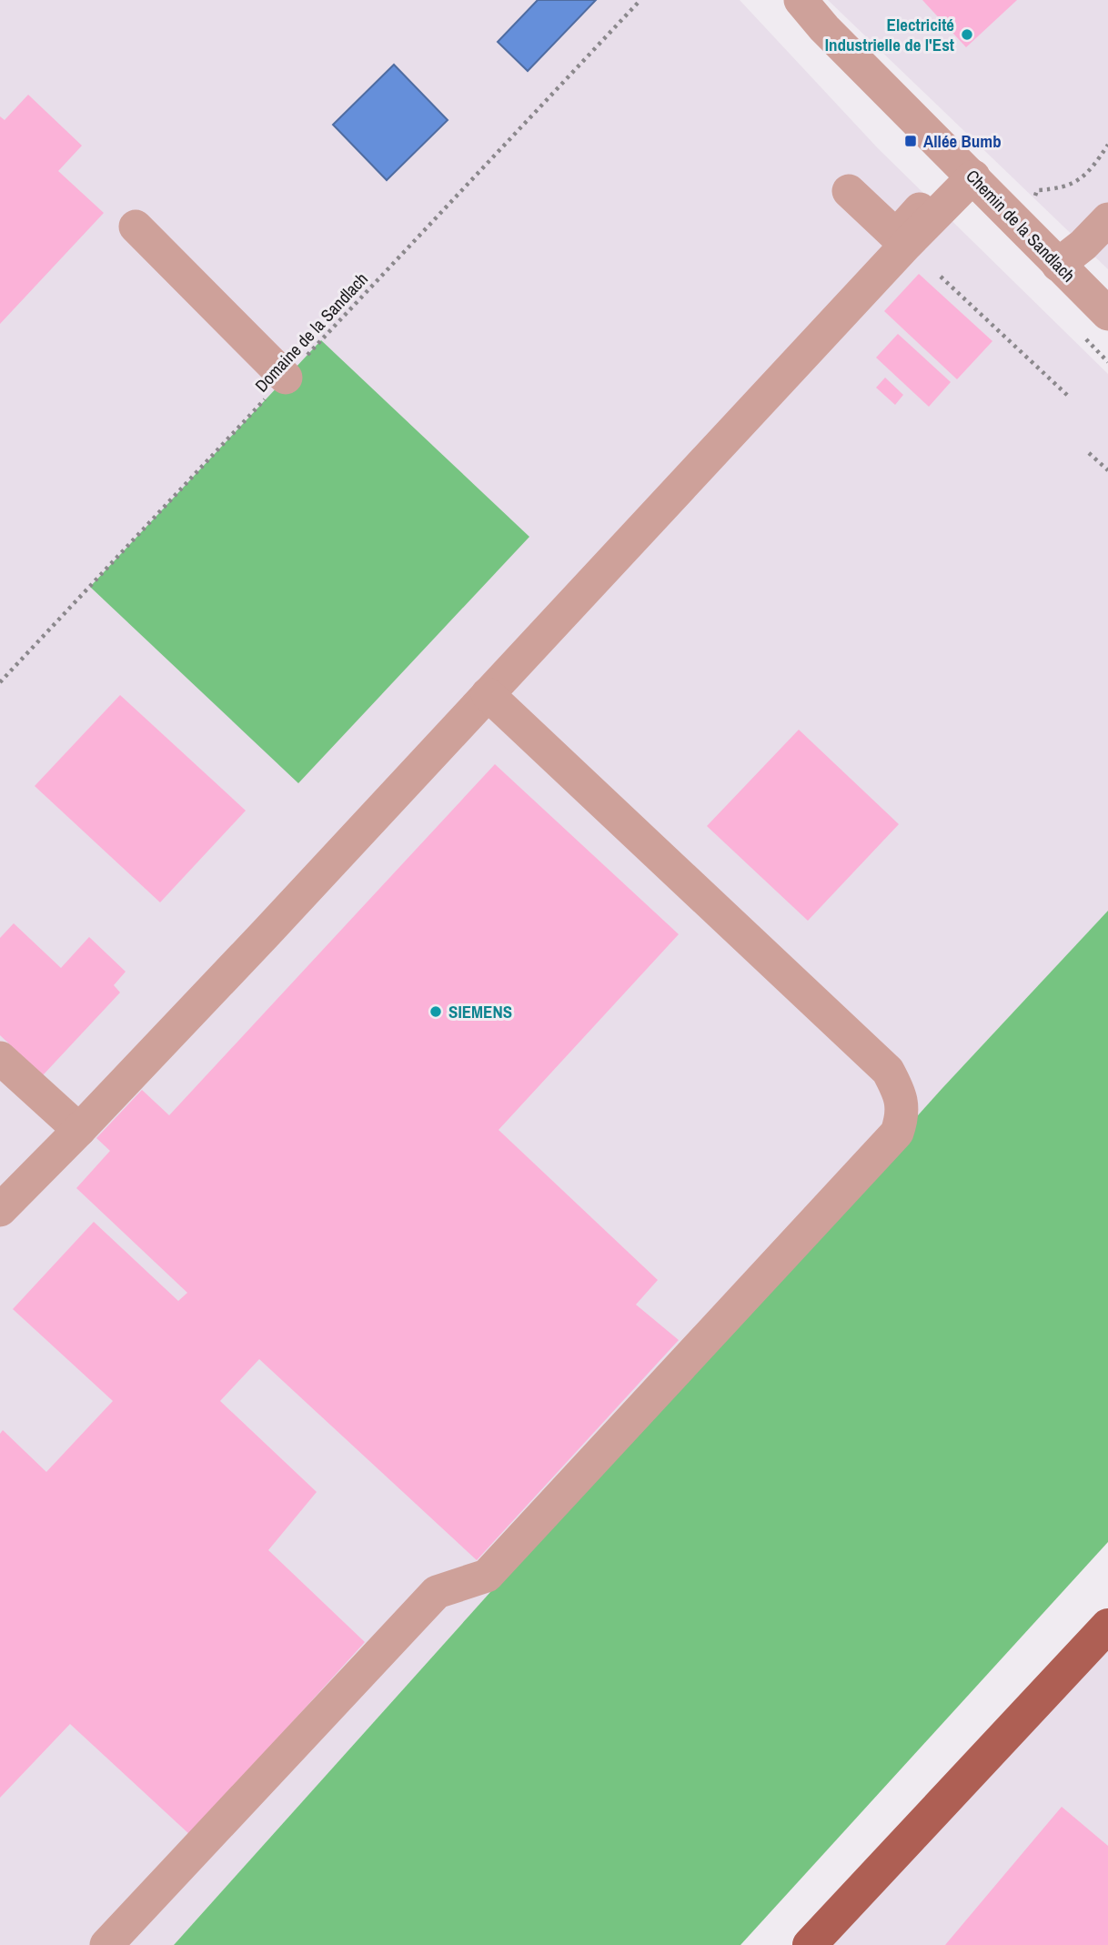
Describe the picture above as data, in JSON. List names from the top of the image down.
{
  "streets": {
    "street": ["Chemin de la Sandlach"],
    "path": ["Domaine de la Sandlach"]
  },
  "places": {
    "other": ["Electricité Industrielle de l'Est", "SIEMENS"],
    "transit": ["Allée Bumb"]
  }
}
